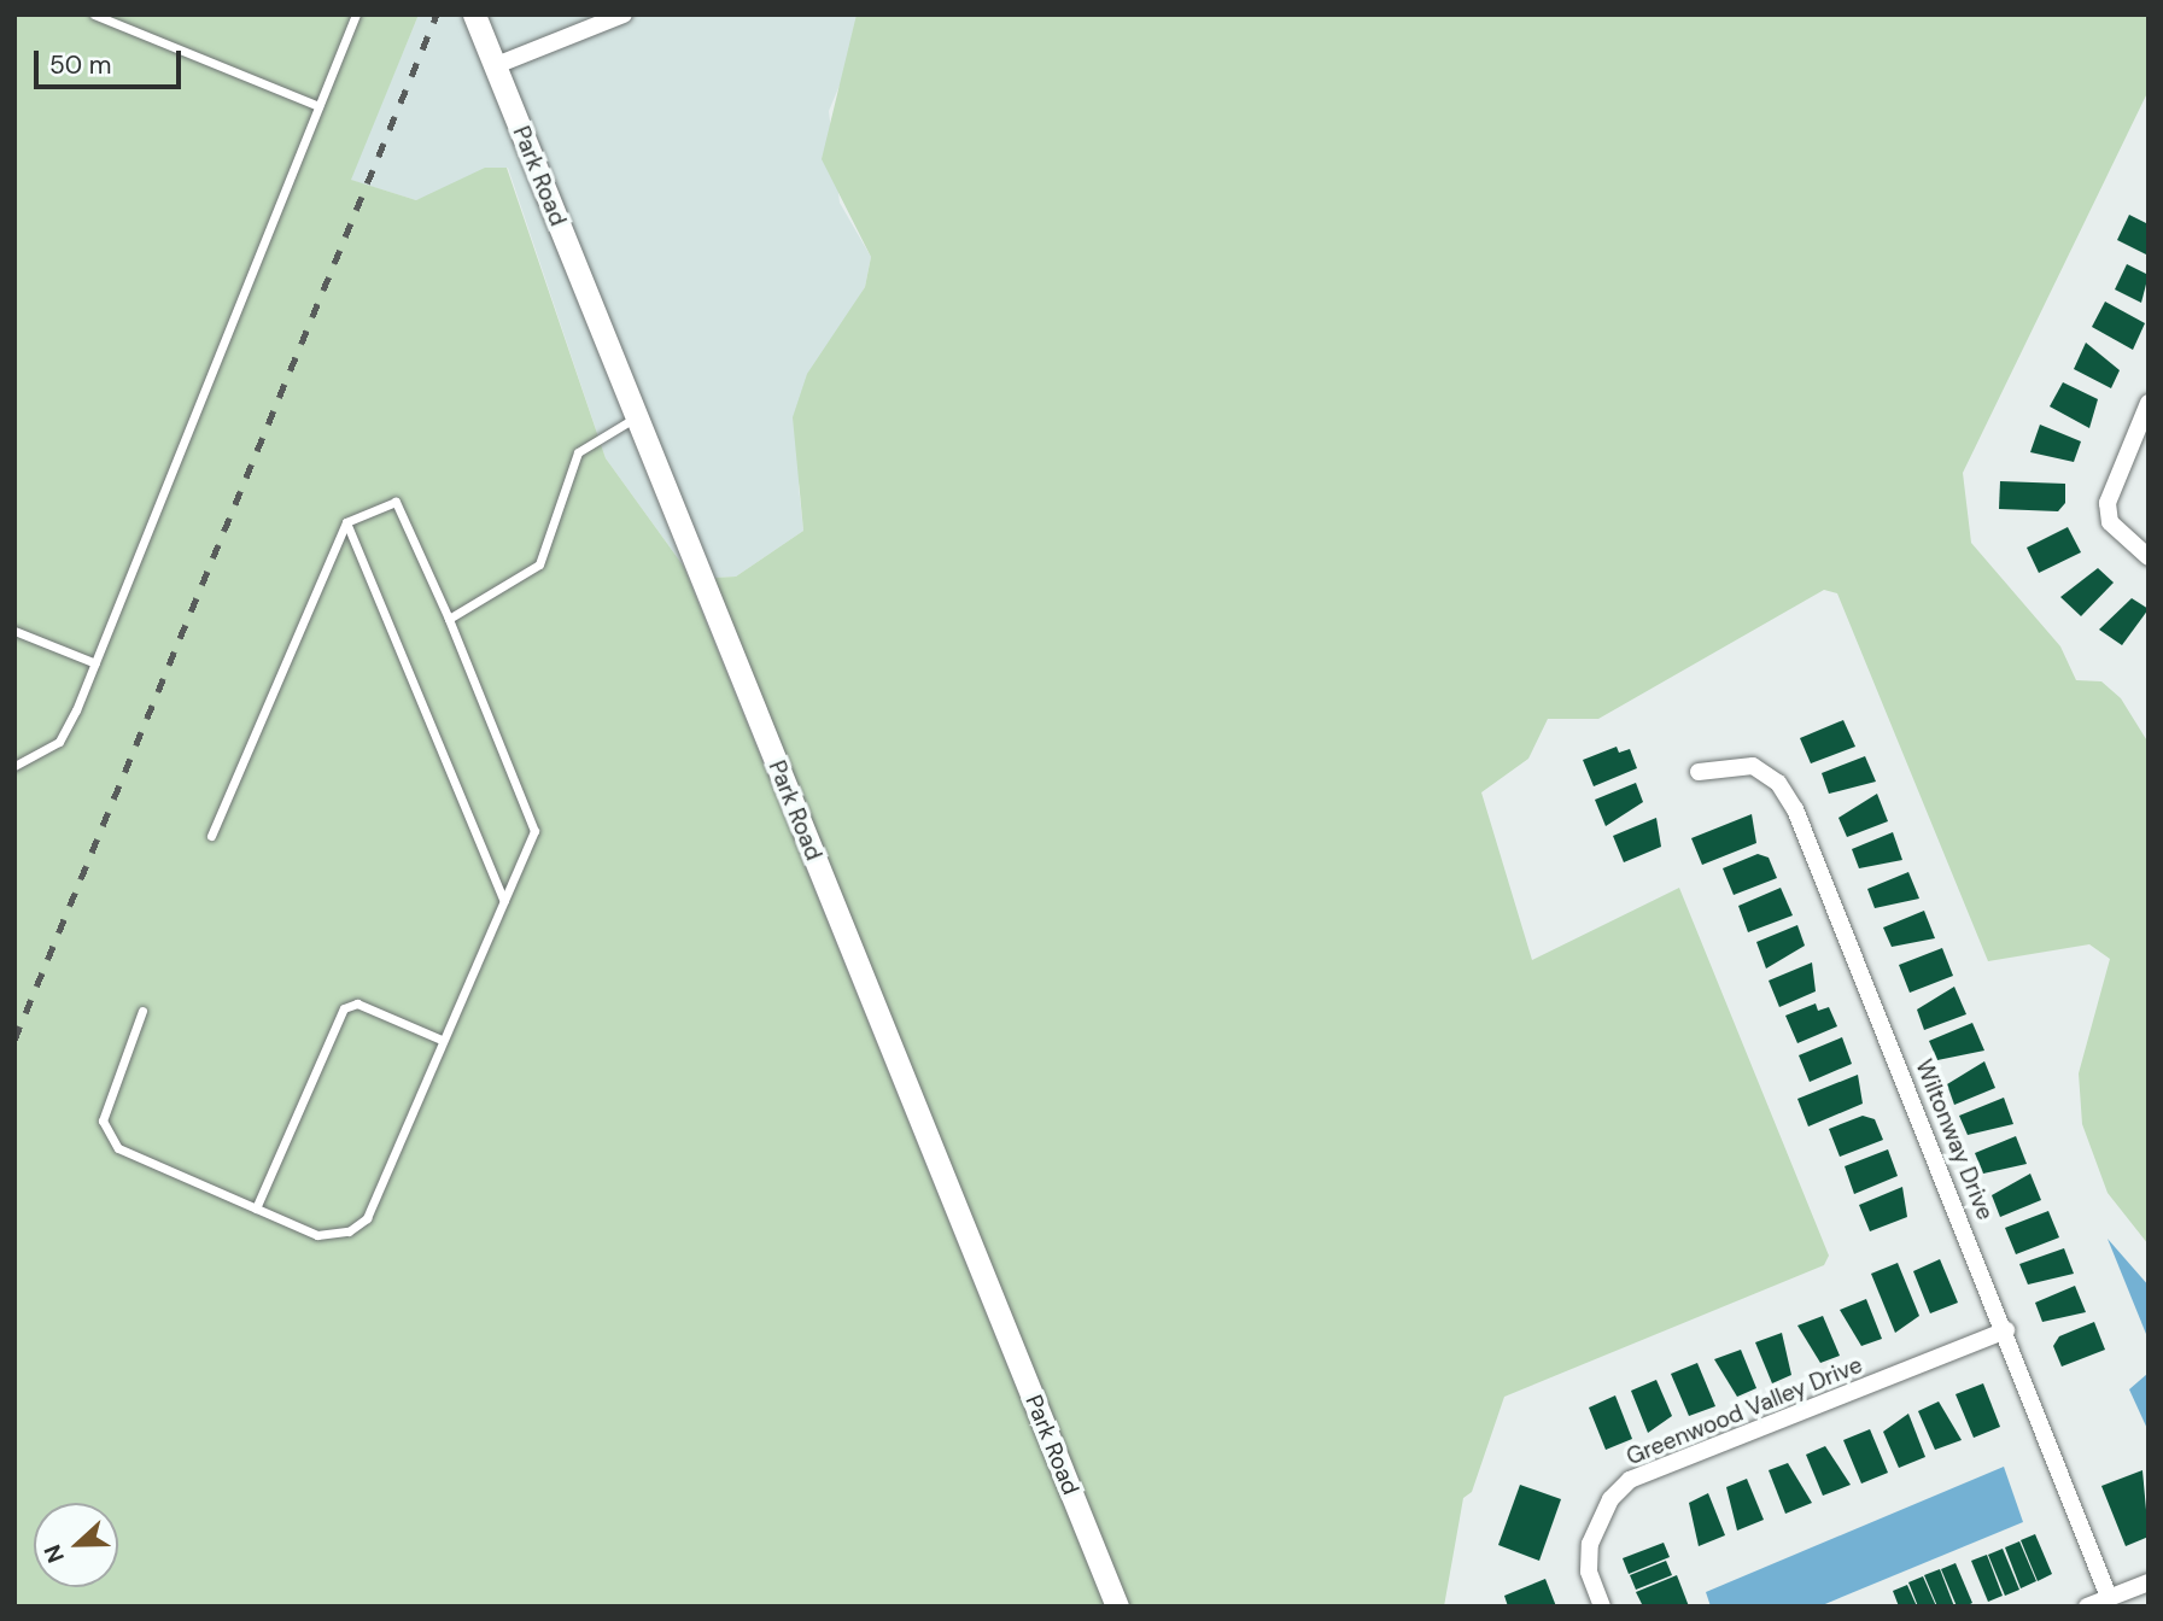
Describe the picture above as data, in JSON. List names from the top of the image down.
{
  "streets": {
    "street": ["Park Road", "Wiltonway Drive", "Greenwood Valley Drive"]
  },
  "crossings": [
    ["Wiltonway Drive", "Greenwood Valley Drive"]
  ],
  "scale_bar": "50 m",
  "north": "left"
}
